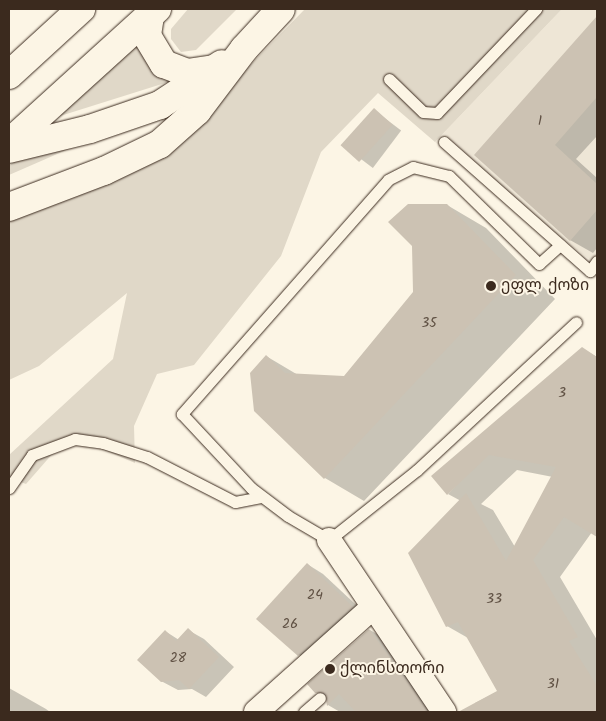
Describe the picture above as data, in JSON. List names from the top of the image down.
{
  "places": ["ეფლ ქოზი", "ქლინსთორი"],
  "house_numbers": [
    "1",
    "35",
    "3",
    "24",
    "33",
    "26",
    "28",
    "31"
  ]
}
